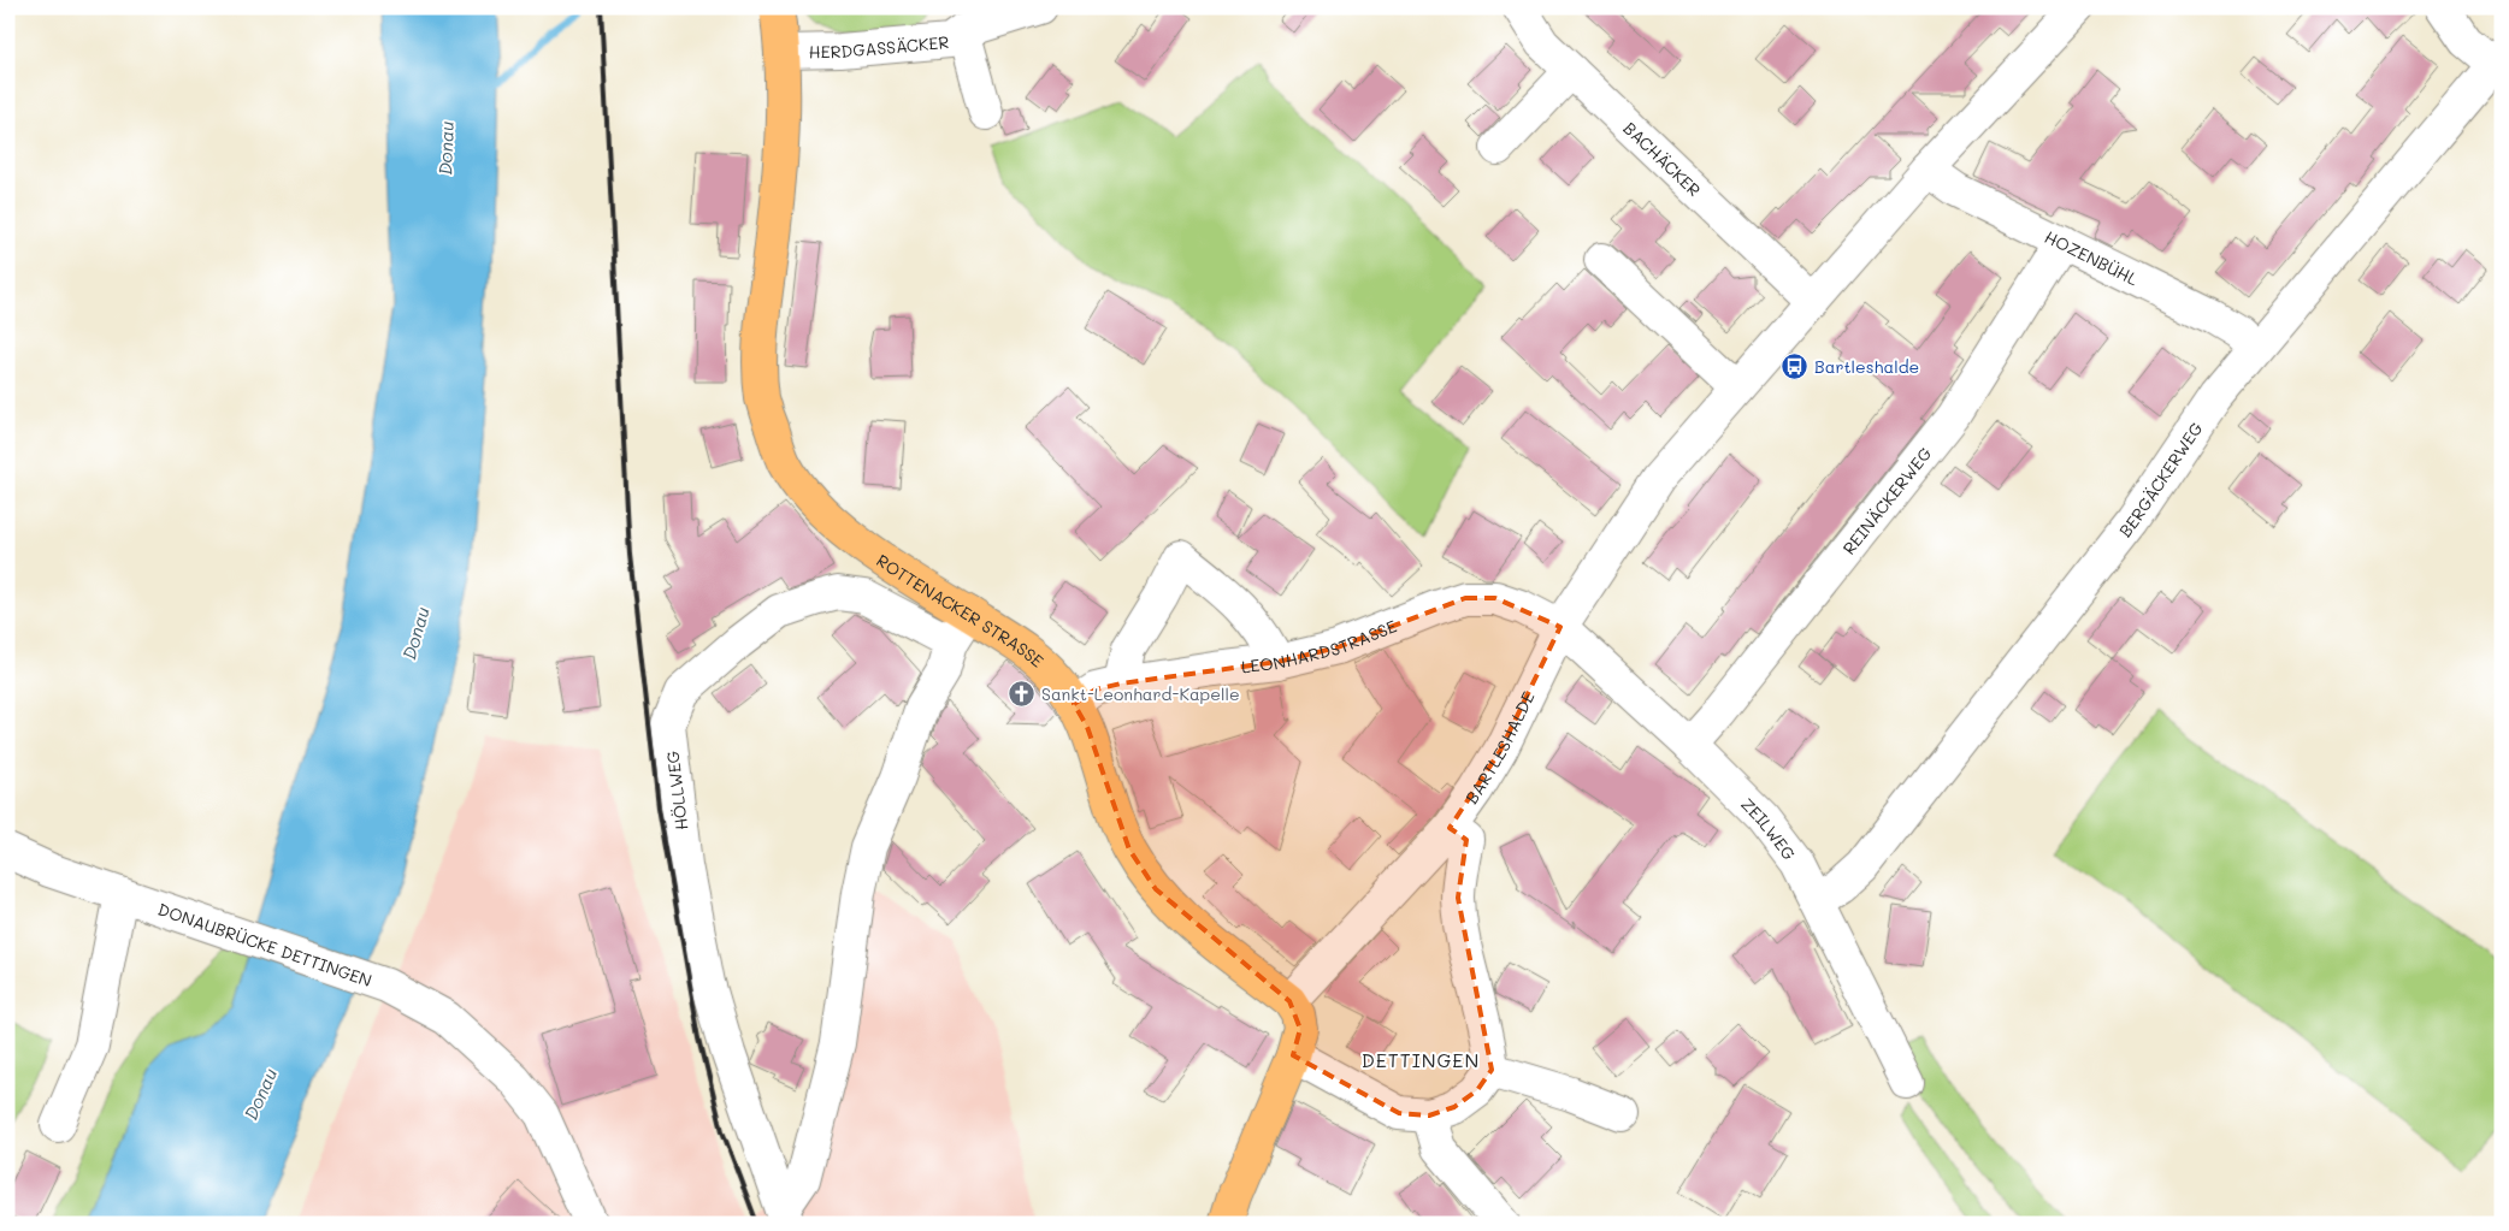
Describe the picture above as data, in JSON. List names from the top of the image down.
{
  "streets": {
    "main road": ["ROTTENACKER STRASSE"],
    "street": [
      "HERDGASSÄCKER",
      "BACHÄCKER",
      "HOZENBÜHL",
      "BERGÄCKERWEG",
      "REINÄCKERWEG",
      "LEONHARDSTRASSE",
      "BARTLESHALDE",
      "HÖLLWEG",
      "ZEILWEG",
      "DONAUBRÜCKE DETTINGEN"
    ]
  },
  "crossings": [
    ["HERDGASSÄCKER", "ROTTENACKER STRASSE"],
    ["BACHÄCKER", "BARTLESHALDE"],
    ["HOZENBÜHL", "BERGÄCKERWEG"],
    ["HOZENBÜHL", "REINÄCKERWEG"],
    ["HOZENBÜHL", "BARTLESHALDE"],
    ["BERGÄCKERWEG", "ZEILWEG"],
    ["REINÄCKERWEG", "ZEILWEG"],
    ["ROTTENACKER STRASSE", "LEONHARDSTRASSE"],
    ["ROTTENACKER STRASSE", "BARTLESHALDE"],
    ["LEONHARDSTRASSE", "BARTLESHALDE"],
    ["LEONHARDSTRASSE", "ZEILWEG"],
    ["BARTLESHALDE", "ZEILWEG"]
  ],
  "districts": ["DETTINGEN"],
  "water": ["Donau"],
  "places": {
    "bus stop": ["Bartleshalde"],
    "church": ["Sankt-Leonhard-Kapelle"]
  }
}
